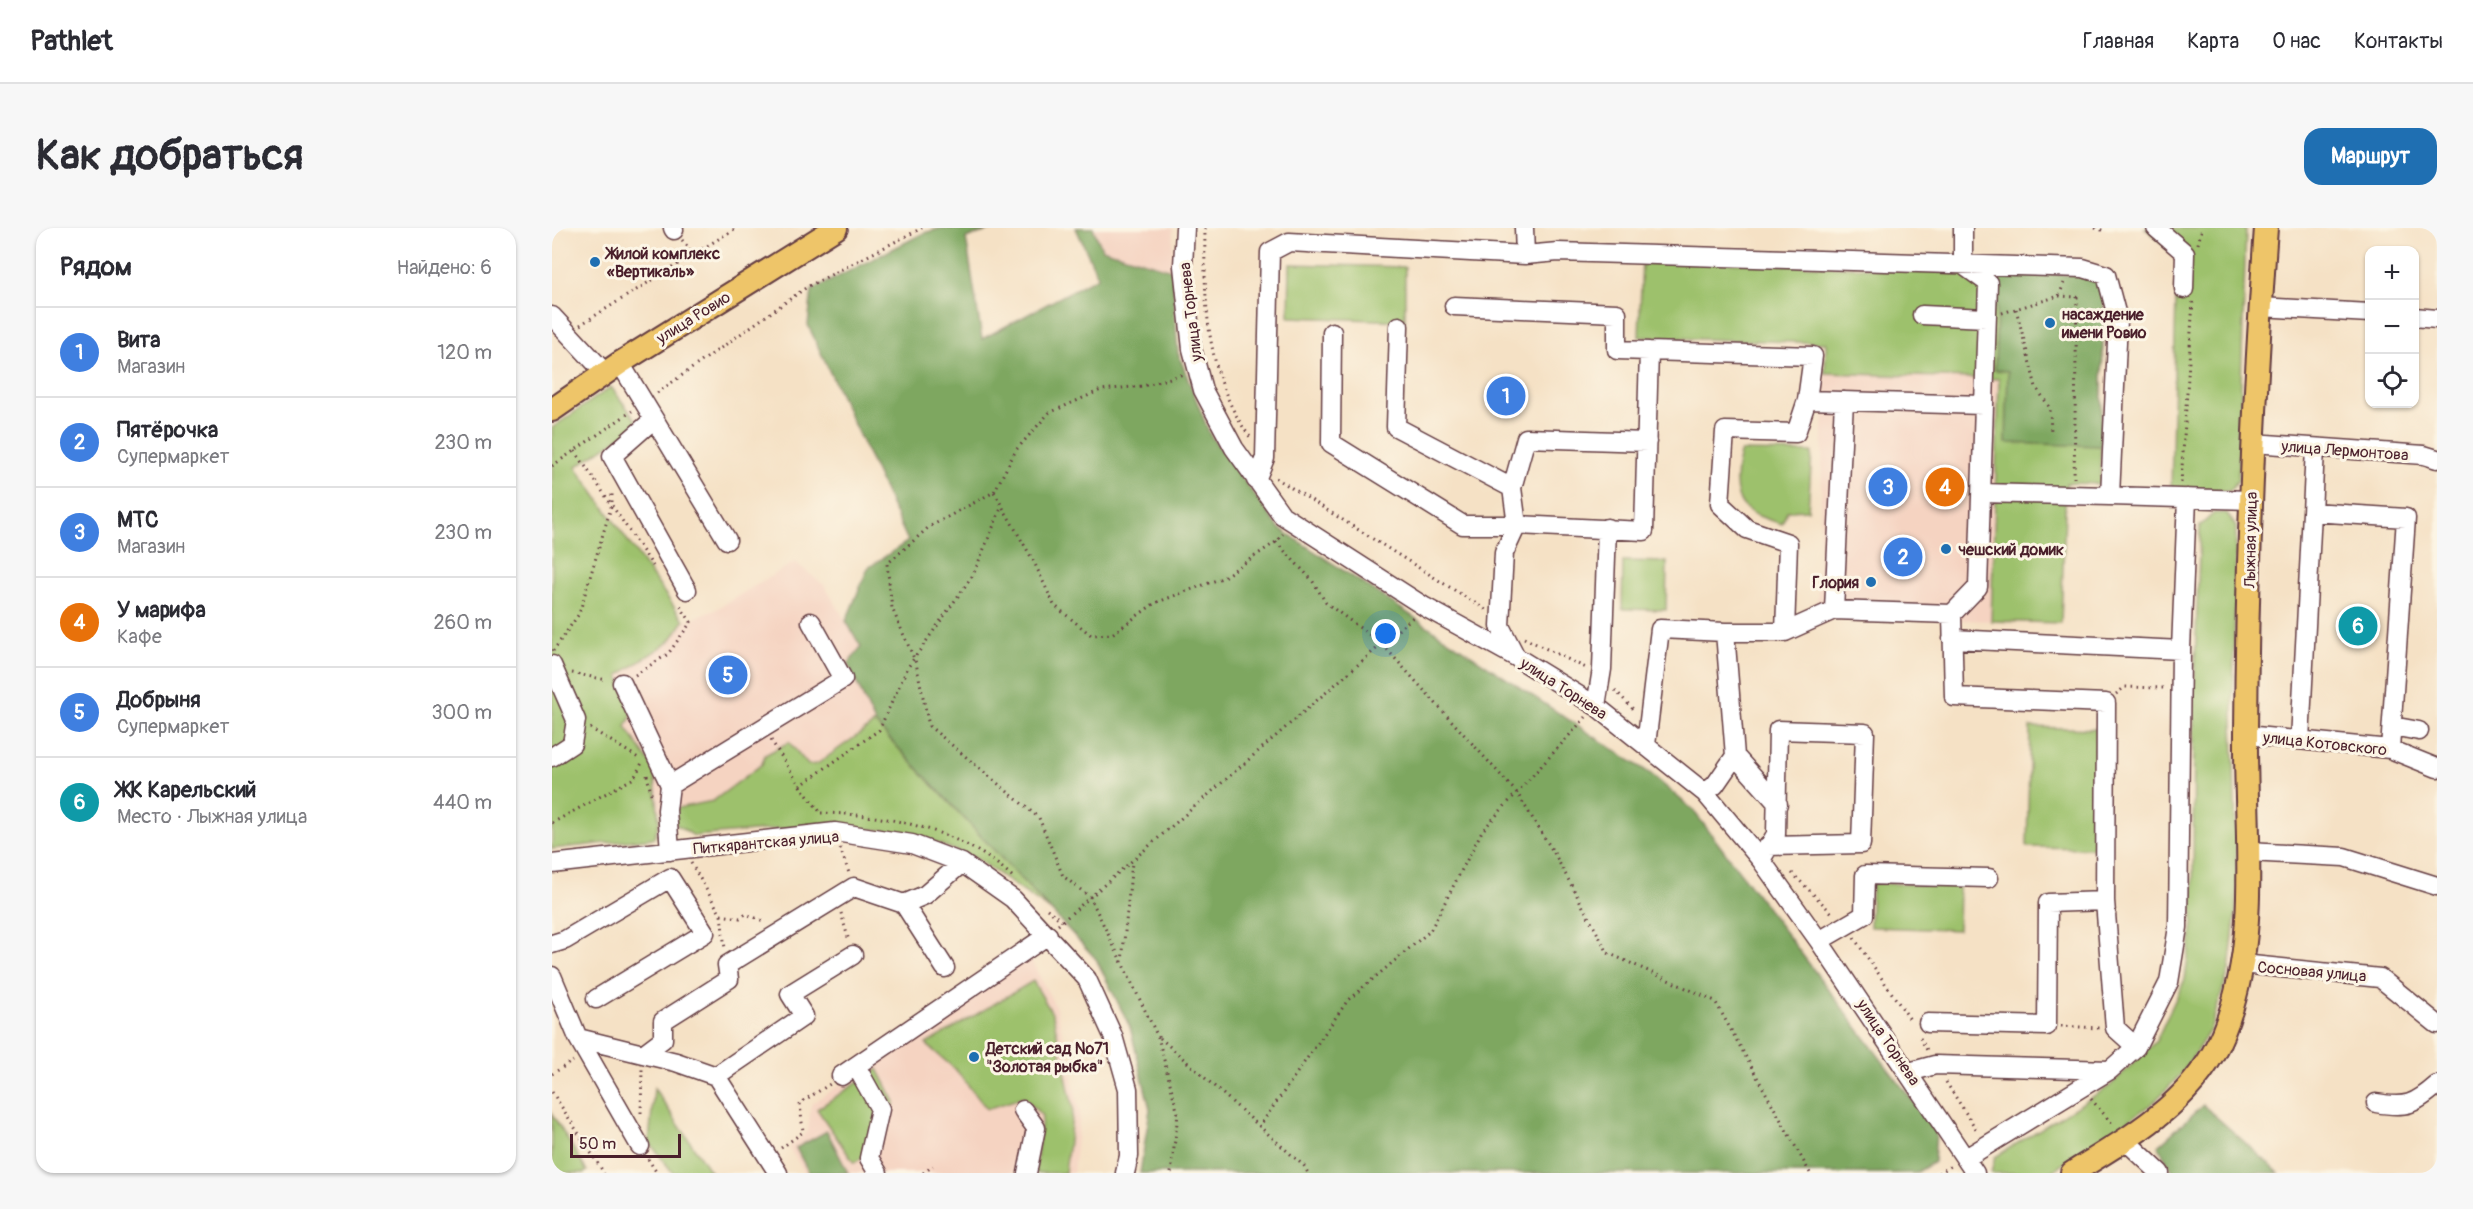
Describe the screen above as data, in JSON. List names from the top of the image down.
{
  "streets": {
    "main road": ["улица Ровио", "Лыжная улица"],
    "street": [
      "улица Торнева",
      "улица Лермонтова",
      "улица Котовского",
      "Питкярантская улица",
      "Сосновая улица"
    ]
  },
  "crossings": [
    ["улица Лермонтова", "Лыжная улица"],
    ["Лыжная улица", "улица Котовского"],
    ["Лыжная улица", "Сосновая улица"]
  ],
  "places": [
    "Жилой комплекс «Вертикаль»",
    "насаждение имени Ровио",
    "чешский домик",
    "Глория",
    "Детский сад №71 \"Золотая рыбка\""
  ],
  "scale_bar": "50 m",
  "page": {
    "header": "Pathlet",
    "nav": [
      "Главная",
      "Карта",
      "О нас",
      "Контакты"
    ],
    "buttons": "Маршрут",
    "title": "Как добраться",
    "heading": ["Рядом", "Найдено: 6"],
    "map_buttons": ["+", "−"],
    "list": [
      {
        "mark": "1",
        "name": "Вита",
        "note": "Магазин",
        "value": "120 m"
      },
      {
        "mark": "2",
        "name": "Пятёрочка",
        "note": "Супермаркет",
        "value": "230 m"
      },
      {
        "mark": "3",
        "name": "МТС",
        "note": "Магазин",
        "value": "230 m"
      },
      {
        "mark": "4",
        "name": "У марифа",
        "note": "Кафе",
        "value": "260 m"
      },
      {
        "mark": "5",
        "name": "Добрыня",
        "note": "Супермаркет",
        "value": "300 m"
      },
      {
        "mark": "6",
        "name": "ЖК Карельский",
        "note": "Место · Лыжная улица",
        "value": "440 m"
      }
    ],
    "pins": [
      "1",
      "3",
      "4",
      "2",
      "6",
      "5"
    ],
    "scale": "50 m"
  }
}
